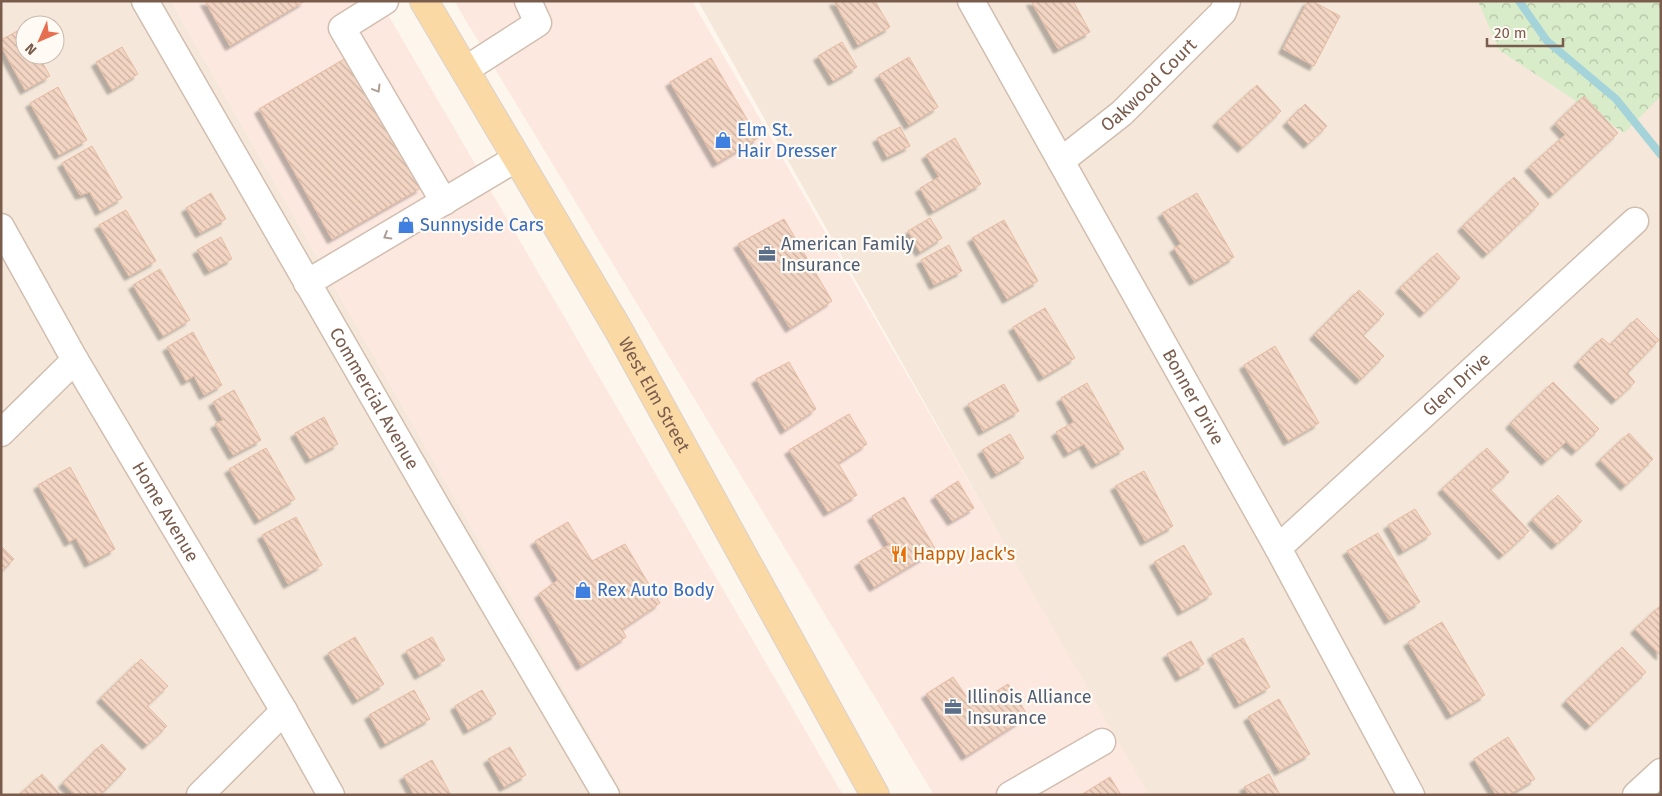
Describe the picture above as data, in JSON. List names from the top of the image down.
{
  "streets": {
    "main road": ["West Elm Street"],
    "street": [
      "Oakwood Court",
      "Glen Drive",
      "Bonner Drive",
      "Commercial Avenue",
      "Home Avenue"
    ]
  },
  "crossings": [
    ["Oakwood Court", "Bonner Drive"],
    ["Glen Drive", "Bonner Drive"]
  ],
  "places": {
    "shop": ["Elm St. Hair Dresser", "Sunnyside Cars", "Rex Auto Body"],
    "office": ["American Family Insurance", "Illinois Alliance Insurance"],
    "restaurant": ["Happy Jack's"]
  },
  "scale_bar": "20 m",
  "north": "bottom left"
}
